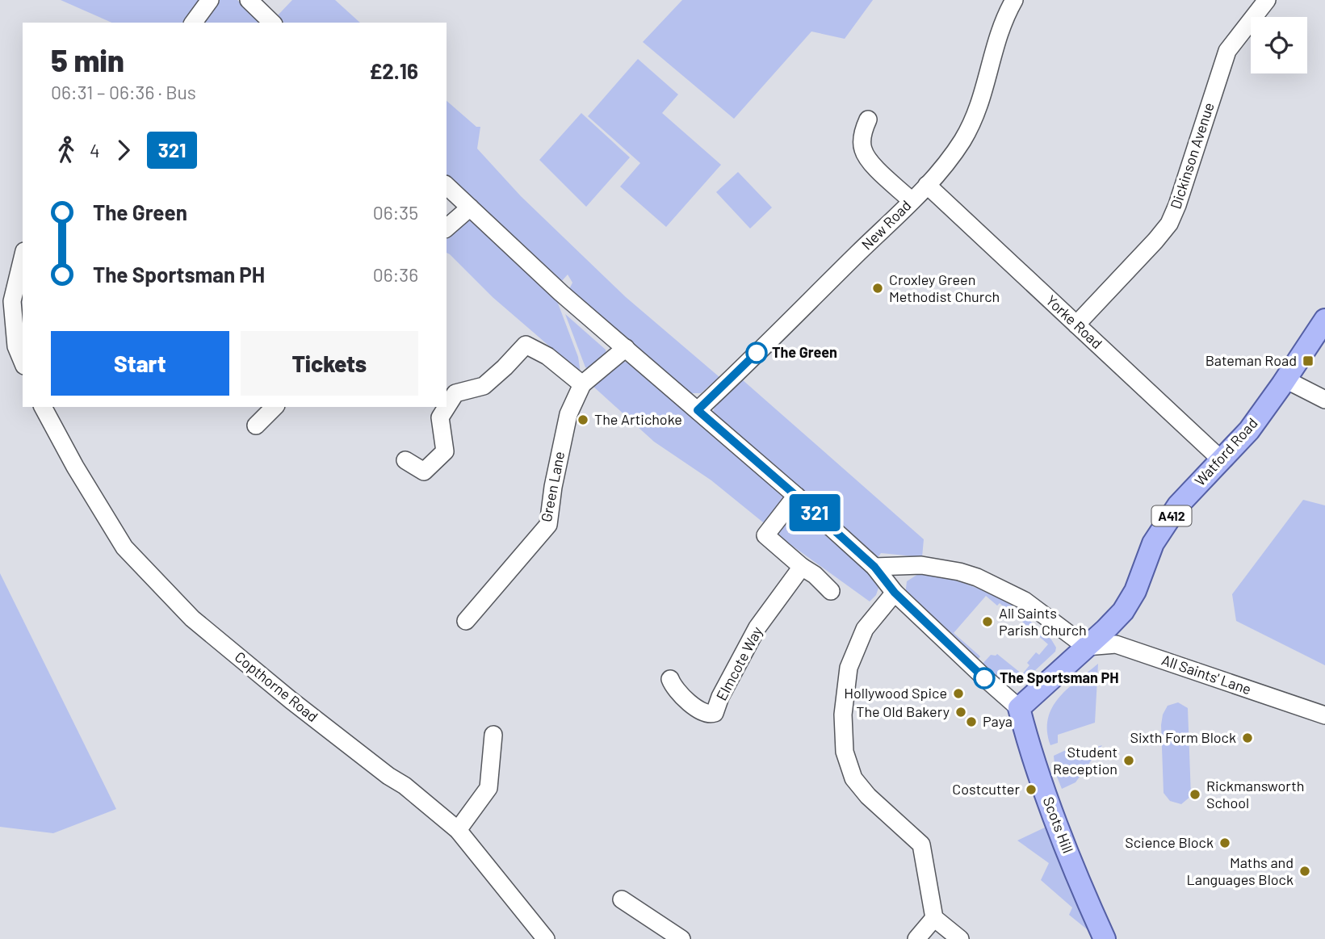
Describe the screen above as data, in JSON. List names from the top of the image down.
{
  "streets": {
    "main road": ["Watford Road", "A412", "Scots Hill"],
    "street": [
      "Dickinson Avenue",
      "New Road",
      "Yorke Road",
      "Green Lane",
      "Elmcote Way",
      "All Saints' Lane",
      "Copthorne Road"
    ]
  },
  "crossings": [
    ["Dickinson Avenue", "Yorke Road"],
    ["New Road", "Yorke Road"],
    ["Yorke Road", "Watford Road"],
    ["Watford Road", "All Saints' Lane"],
    ["Watford Road", "Scots Hill"]
  ],
  "places": {
    "other": [
      "Croxley Green Methodist Church",
      "The Green",
      "The Artichoke",
      "All Saints Parish Church",
      "The Sportsman PH",
      "Hollywood Spice",
      "The Old Bakery",
      "Paya",
      "Sixth Form Block",
      "Student Reception",
      "Costcutter",
      "Rickmansworth School",
      "Science Block",
      "Maths and Languages Block"
    ],
    "transit": ["Bateman Road"]
  },
  "lines": ["bus line 321"],
  "page": {
    "on_map": "321",
    "heading": ["5 min", "06:31 – 06:36 · Bus", "£2.16"],
    "legs": ["4", "321"],
    "list": [
      {
        "name": "The Green",
        "value": "06:35"
      },
      {
        "name": "The Sportsman PH",
        "value": "06:36"
      }
    ],
    "buttons": ["Start", "Tickets"]
  }
}
